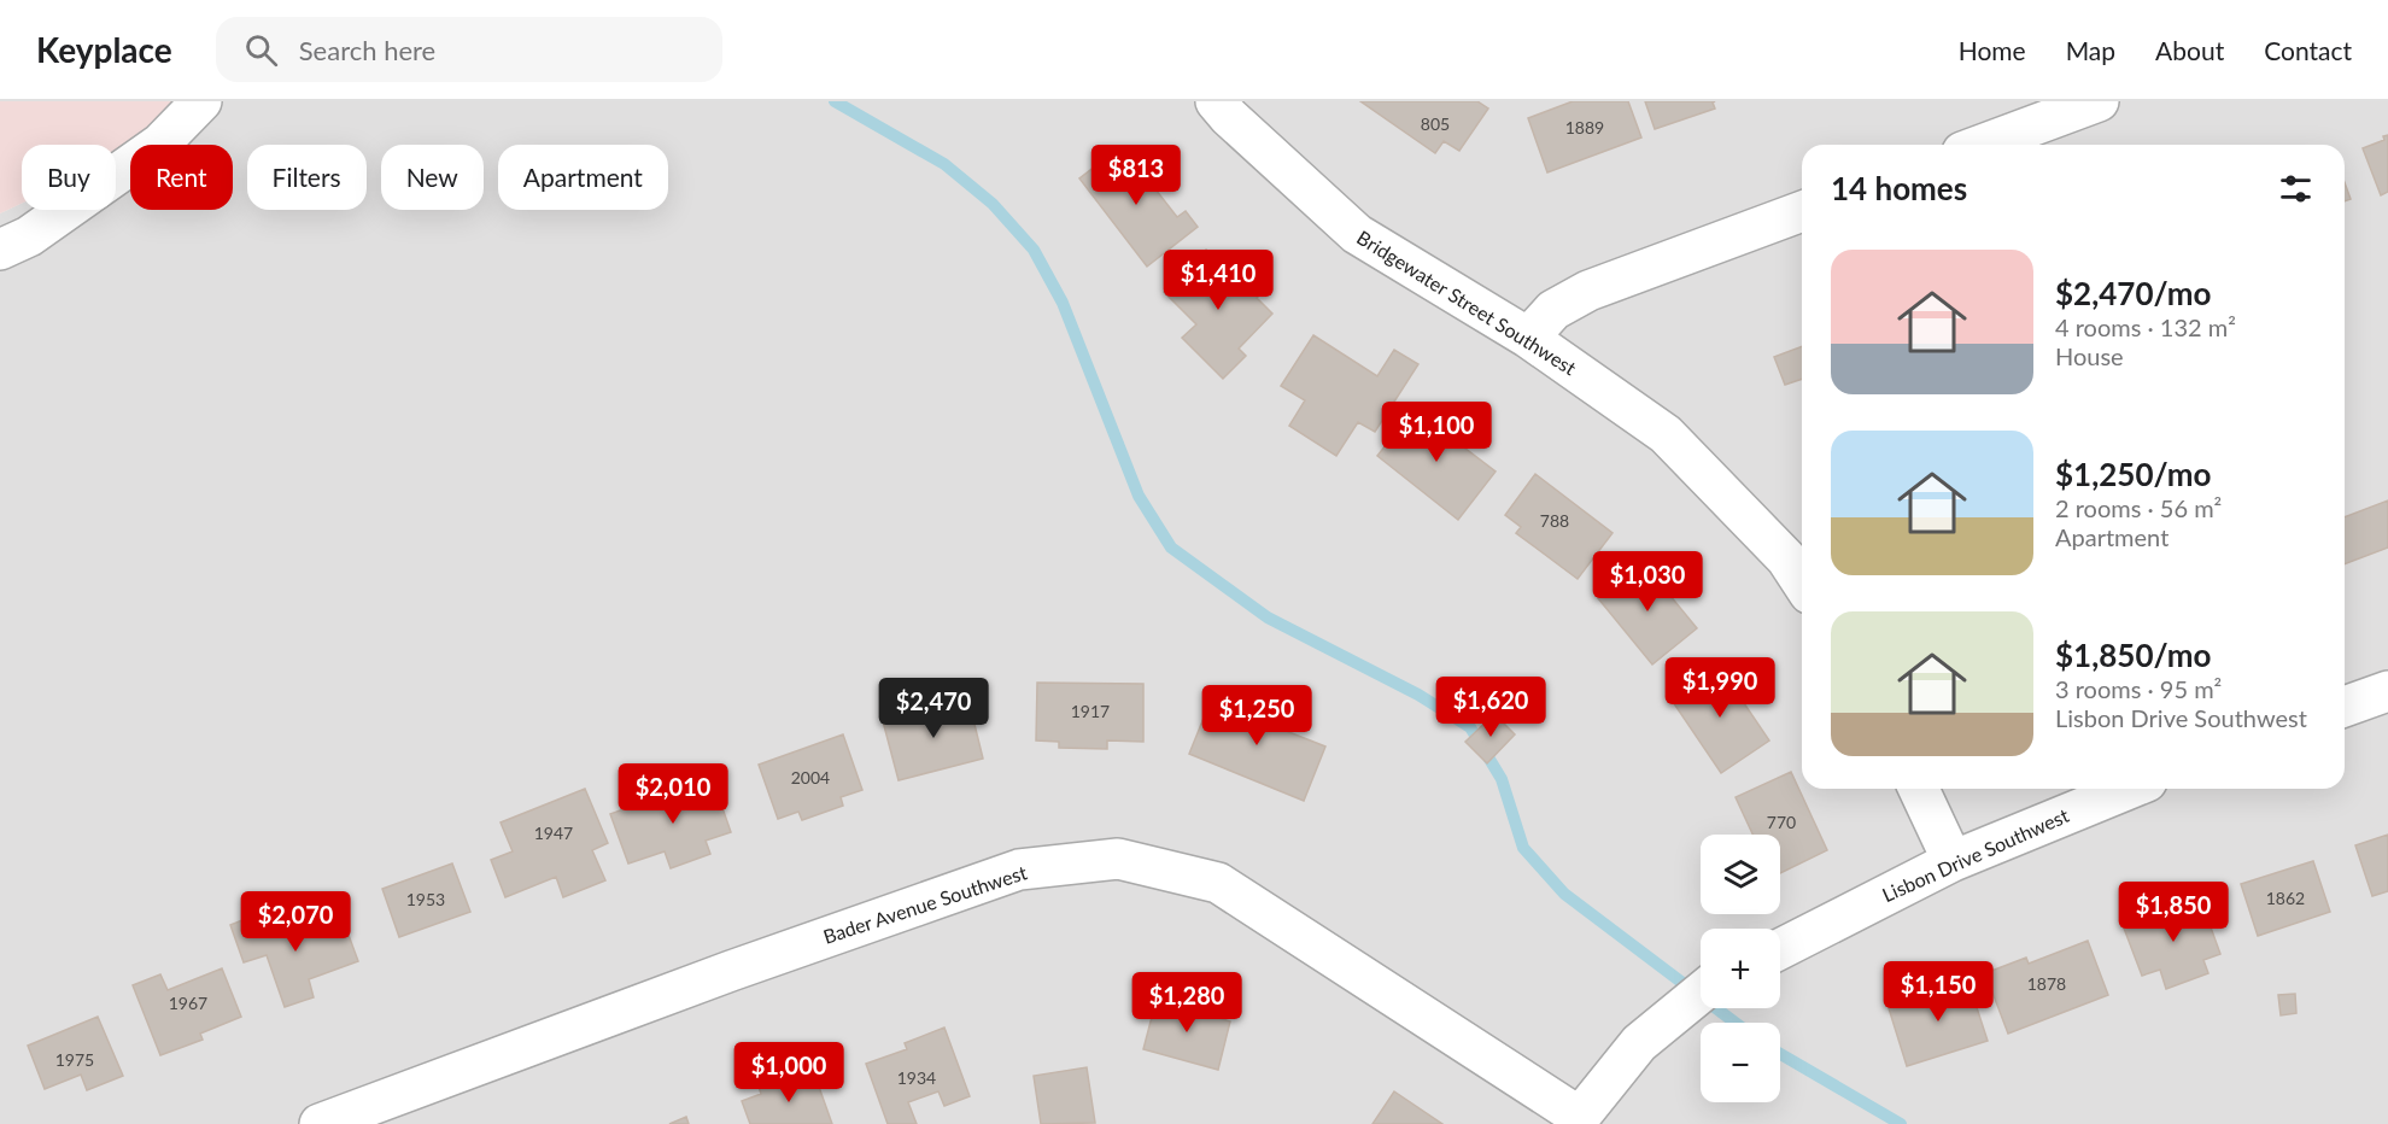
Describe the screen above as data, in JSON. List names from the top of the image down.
{
  "streets": {
    "street": ["Bridgewater Street Southwest", "Lisbon Drive Southwest", "Bader Avenue Southwest"]
  },
  "house_numbers": [
    "805",
    "1889",
    "788",
    "1917",
    "2004",
    "770",
    "1947",
    "1862",
    "1953",
    "1878",
    "1967",
    "1975",
    "1934"
  ],
  "page": {
    "header": "Keyplace",
    "search": "Search here",
    "nav": [
      "Home",
      "Map",
      "About",
      "Contact"
    ],
    "price": [
      "$813",
      "$1,410",
      "$1,100",
      "$1,030",
      "$1,990",
      "$1,620",
      "$2,470",
      "$1,250",
      "$2,010",
      "$1,850",
      "$2,070",
      "$1,150",
      "$1,280",
      "$1,000"
    ],
    "chip": [
      "Buy",
      "Rent",
      "Filters",
      "New",
      "Apartment"
    ],
    "heading": "14 homes",
    "list": [
      {
        "name": "$2,470/mo",
        "note": "4 rooms · 132 m² · House"
      },
      {
        "name": "$1,250/mo",
        "note": "2 rooms · 56 m² · Apartment"
      },
      {
        "name": "$1,850/mo",
        "note": "3 rooms · 95 m² · Lisbon Drive Southwest"
      }
    ],
    "map_buttons": ["+", "−"]
  }
}
